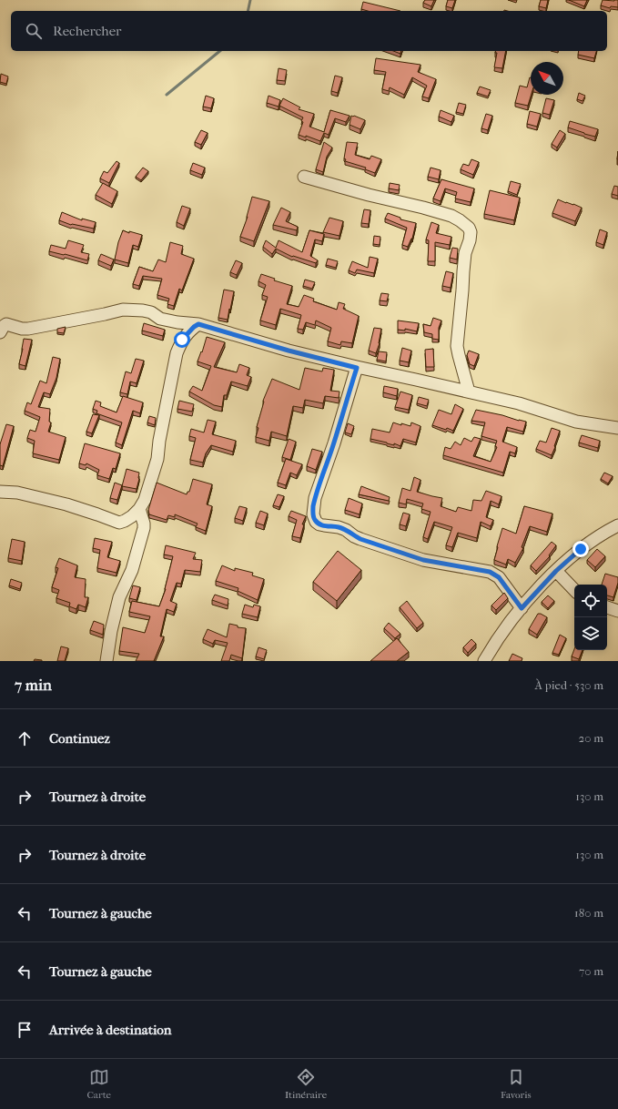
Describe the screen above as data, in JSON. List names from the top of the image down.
{
  "north": "top left",
  "page": {
    "search": "Rechercher",
    "heading": ["7 min", "À pied · 530 m"],
    "list": [
      ["Continuez", "20 m"],
      ["Tournez à droite", "130 m"],
      ["Tournez à droite", "130 m"],
      ["Tournez à gauche", "180 m"],
      ["Tournez à gauche", "70 m"],
      "Arrivée à destination"
    ],
    "nav": ["Carte", "Itinéraire", "Favoris"]
  }
}
